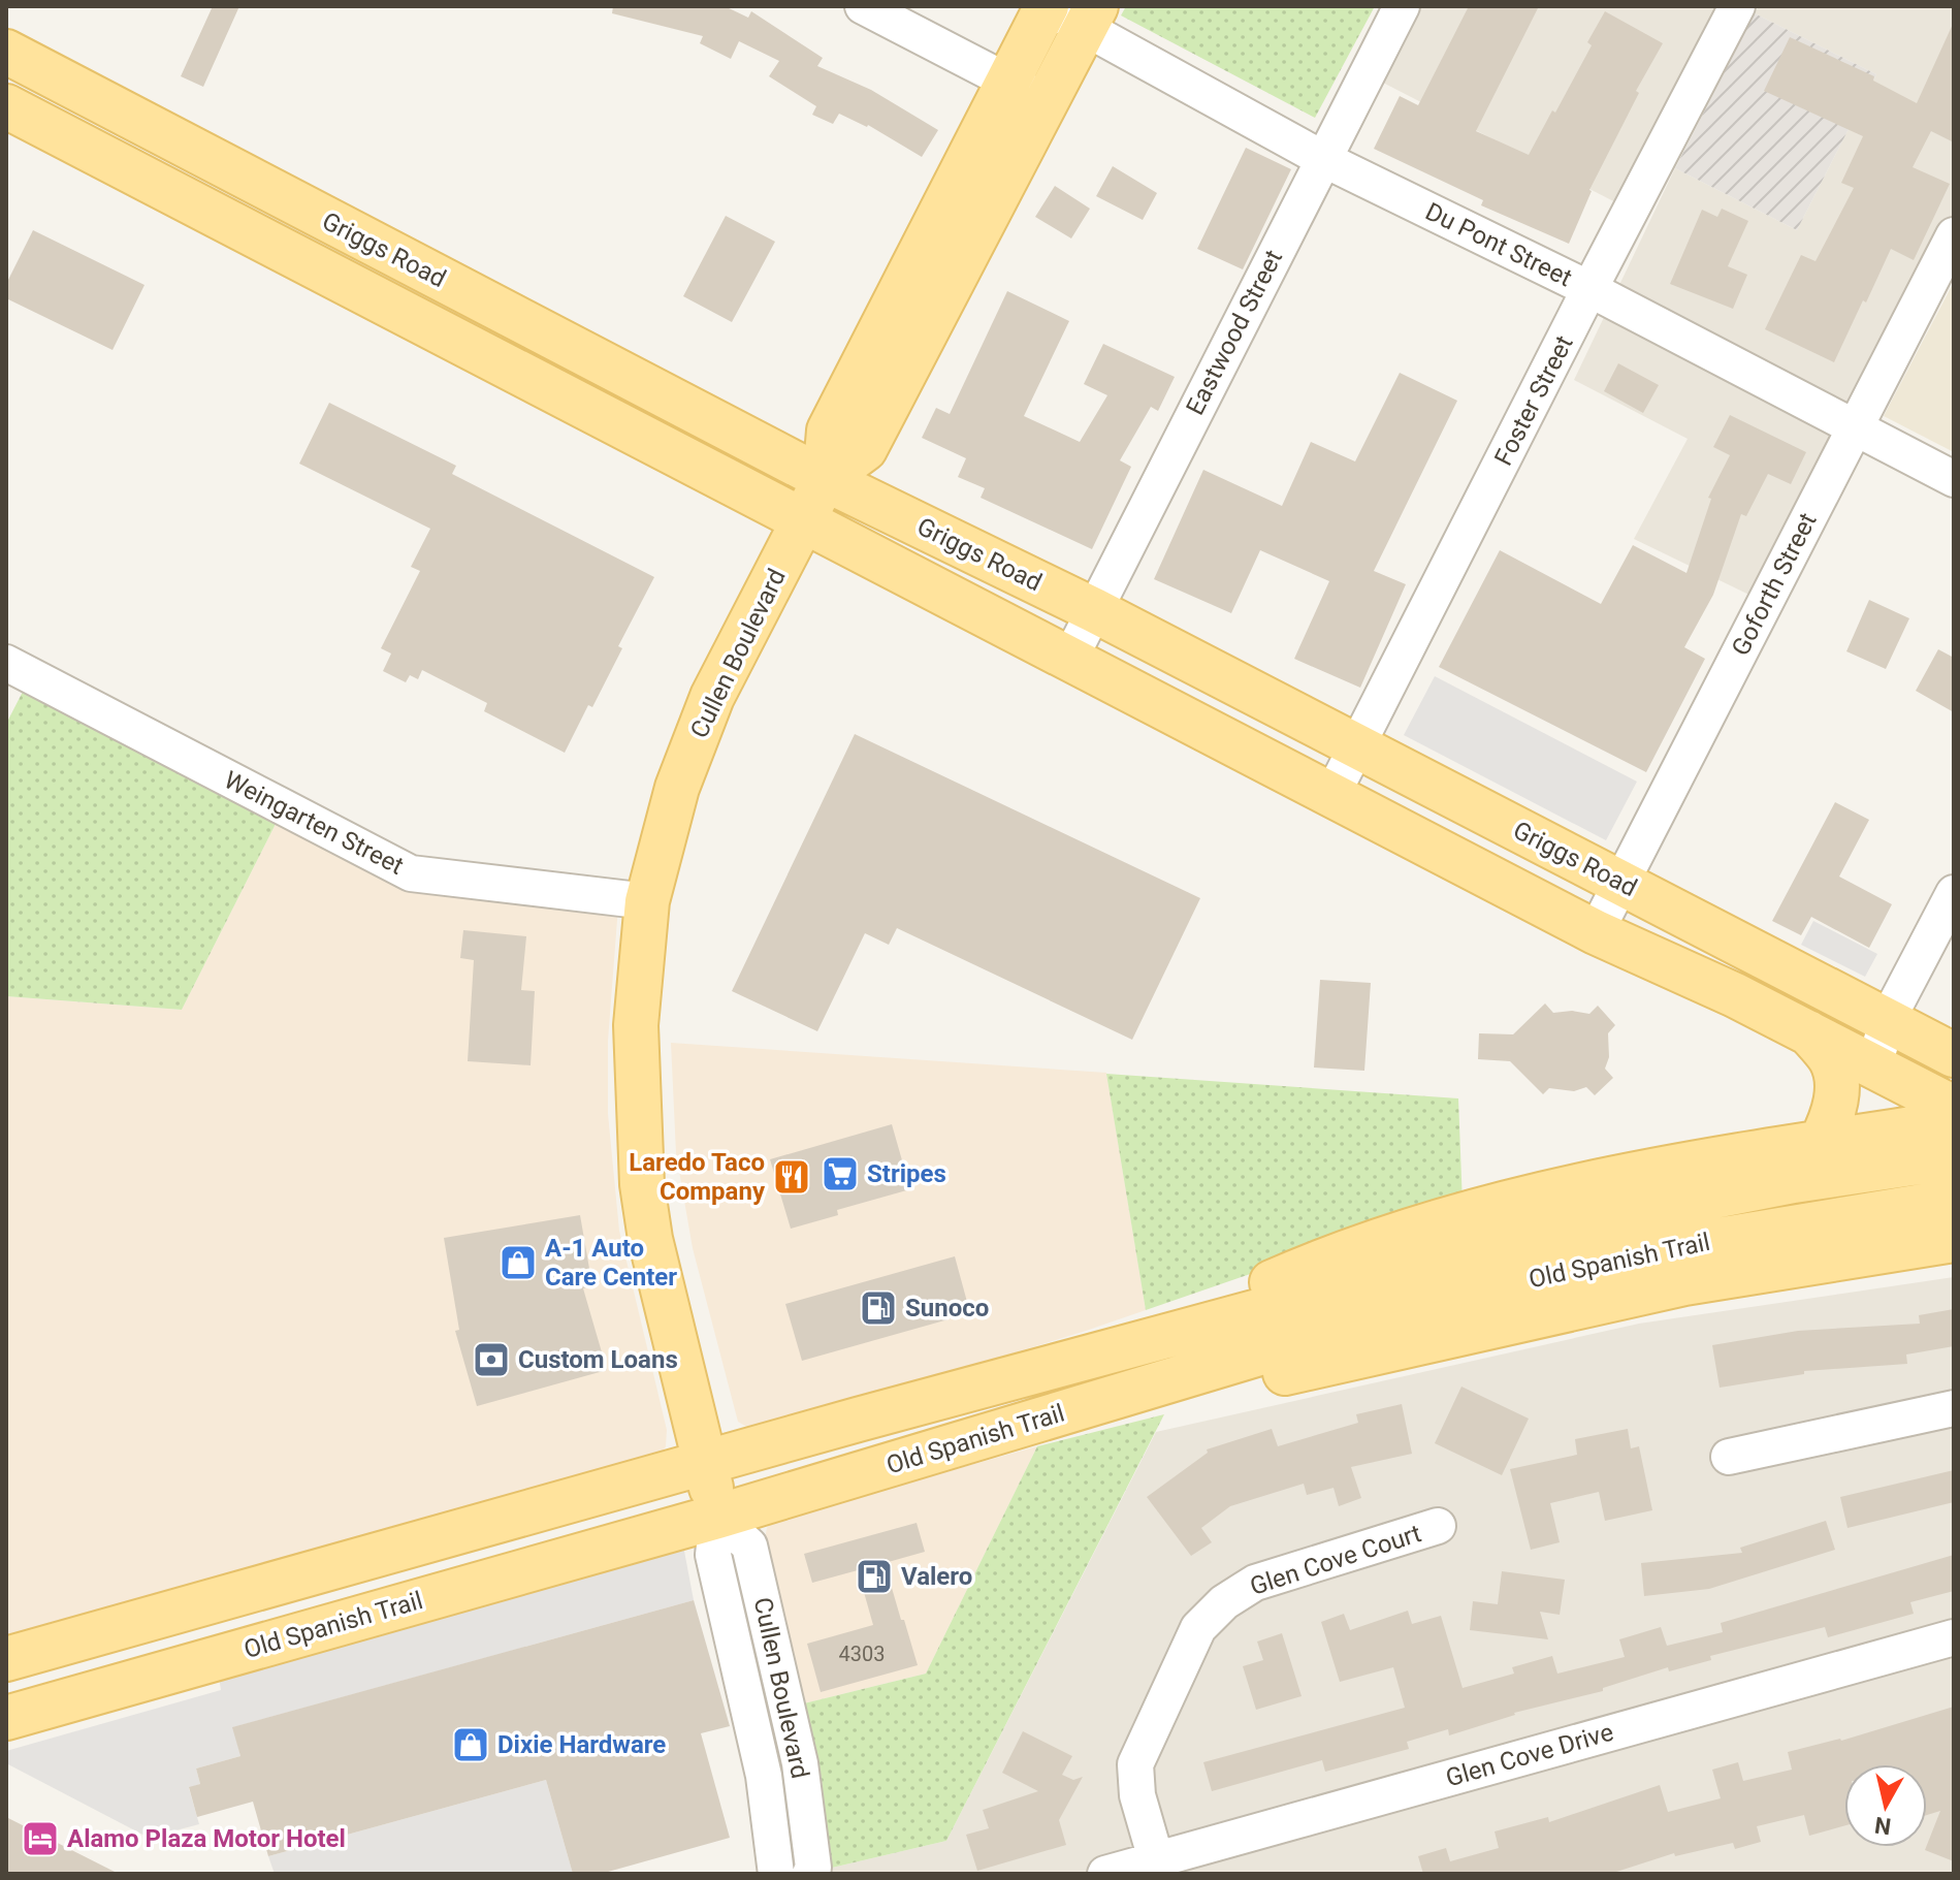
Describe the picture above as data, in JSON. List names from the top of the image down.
{
  "streets": {
    "main road": ["Griggs Road", "Cullen Boulevard", "Old Spanish Trail"],
    "street": [
      "Du Pont Street",
      "Eastwood Street",
      "Foster Street",
      "Goforth Street",
      "Weingarten Street",
      "Glen Cove Court",
      "Glen Cove Drive"
    ]
  },
  "crossings": [
    ["Du Pont Street", "Eastwood Street"],
    ["Du Pont Street", "Foster Street"],
    ["Du Pont Street", "Goforth Street"],
    ["Du Pont Street", "Cullen Boulevard"],
    ["Griggs Road", "Eastwood Street"],
    ["Griggs Road", "Foster Street"],
    ["Griggs Road", "Goforth Street"],
    ["Griggs Road", "Cullen Boulevard"],
    ["Cullen Boulevard", "Weingarten Street"],
    ["Cullen Boulevard", "Old Spanish Trail"],
    ["Glen Cove Court", "Glen Cove Drive"]
  ],
  "places": {
    "supermarket": ["Stripes"],
    "restaurant": ["Laredo Taco Company"],
    "shop": ["A-1 Auto Care Center", "Dixie Hardware"],
    "fuel station": ["Sunoco", "Valero"],
    "bank": ["Custom Loans"],
    "hotel": ["Alamo Plaza Motor Hotel"]
  },
  "house_numbers": ["4303"],
  "north": "bottom"
}
